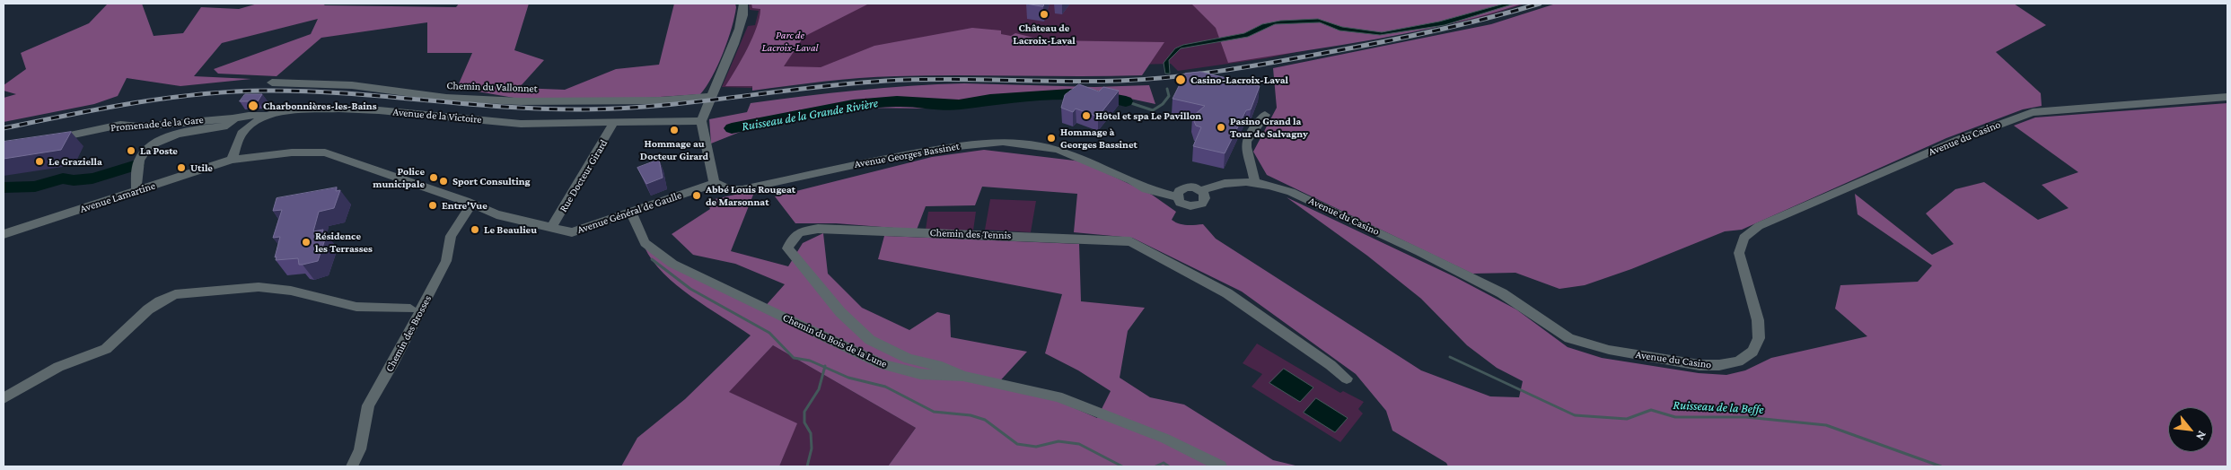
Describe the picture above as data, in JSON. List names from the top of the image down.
{
  "streets": {
    "street": [
      "Chemin du Vallonnet",
      "Avenue de la Victoire",
      "Promenade de la Gare",
      "Avenue du Casino",
      "Avenue Georges Bassinet",
      "Rue Docteur Girard",
      "Avenue Lamartine",
      "Avenue Général de Gaulle",
      "Chemin des Tennis",
      "Chemin des Brosses",
      "Chemin du Bois de la Lune"
    ]
  },
  "crossings": [
    ["Avenue de la Victoire", "Rue Docteur Girard"],
    ["Avenue Georges Bassinet", "Avenue Général de Gaulle"],
    ["Rue Docteur Girard", "Avenue Général de Gaulle"],
    ["Avenue Lamartine", "Avenue Général de Gaulle"],
    ["Avenue Général de Gaulle", "Chemin des Brosses"],
    ["Avenue Général de Gaulle", "Chemin du Bois de la Lune"],
    ["Chemin des Tennis", "Chemin du Bois de la Lune"]
  ],
  "water": ["Ruisseau de la Grande Rivière", "Ruisseau de la Beffe"],
  "parks": ["Parc de Lacroix-Laval"],
  "places": [
    "Château de Lacroix-Laval",
    "Casino-Lacroix-Laval",
    "Charbonnières-les-Bains",
    "Hôtel et spa Le Pavillon",
    "Pasino Grand la Tour de Salvagny",
    "Hommage au Docteur Girard",
    "Hommage à Georges Bassinet",
    "La Poste",
    "Le Graziella",
    "Utile",
    "Police municipale",
    "Sport Consulting",
    "Abbé Louis Rougeat de Marsonnat",
    "Entre'Vue",
    "Le Beaulieu",
    "Résidence les Terrasses"
  ],
  "north": "bottom right"
}
